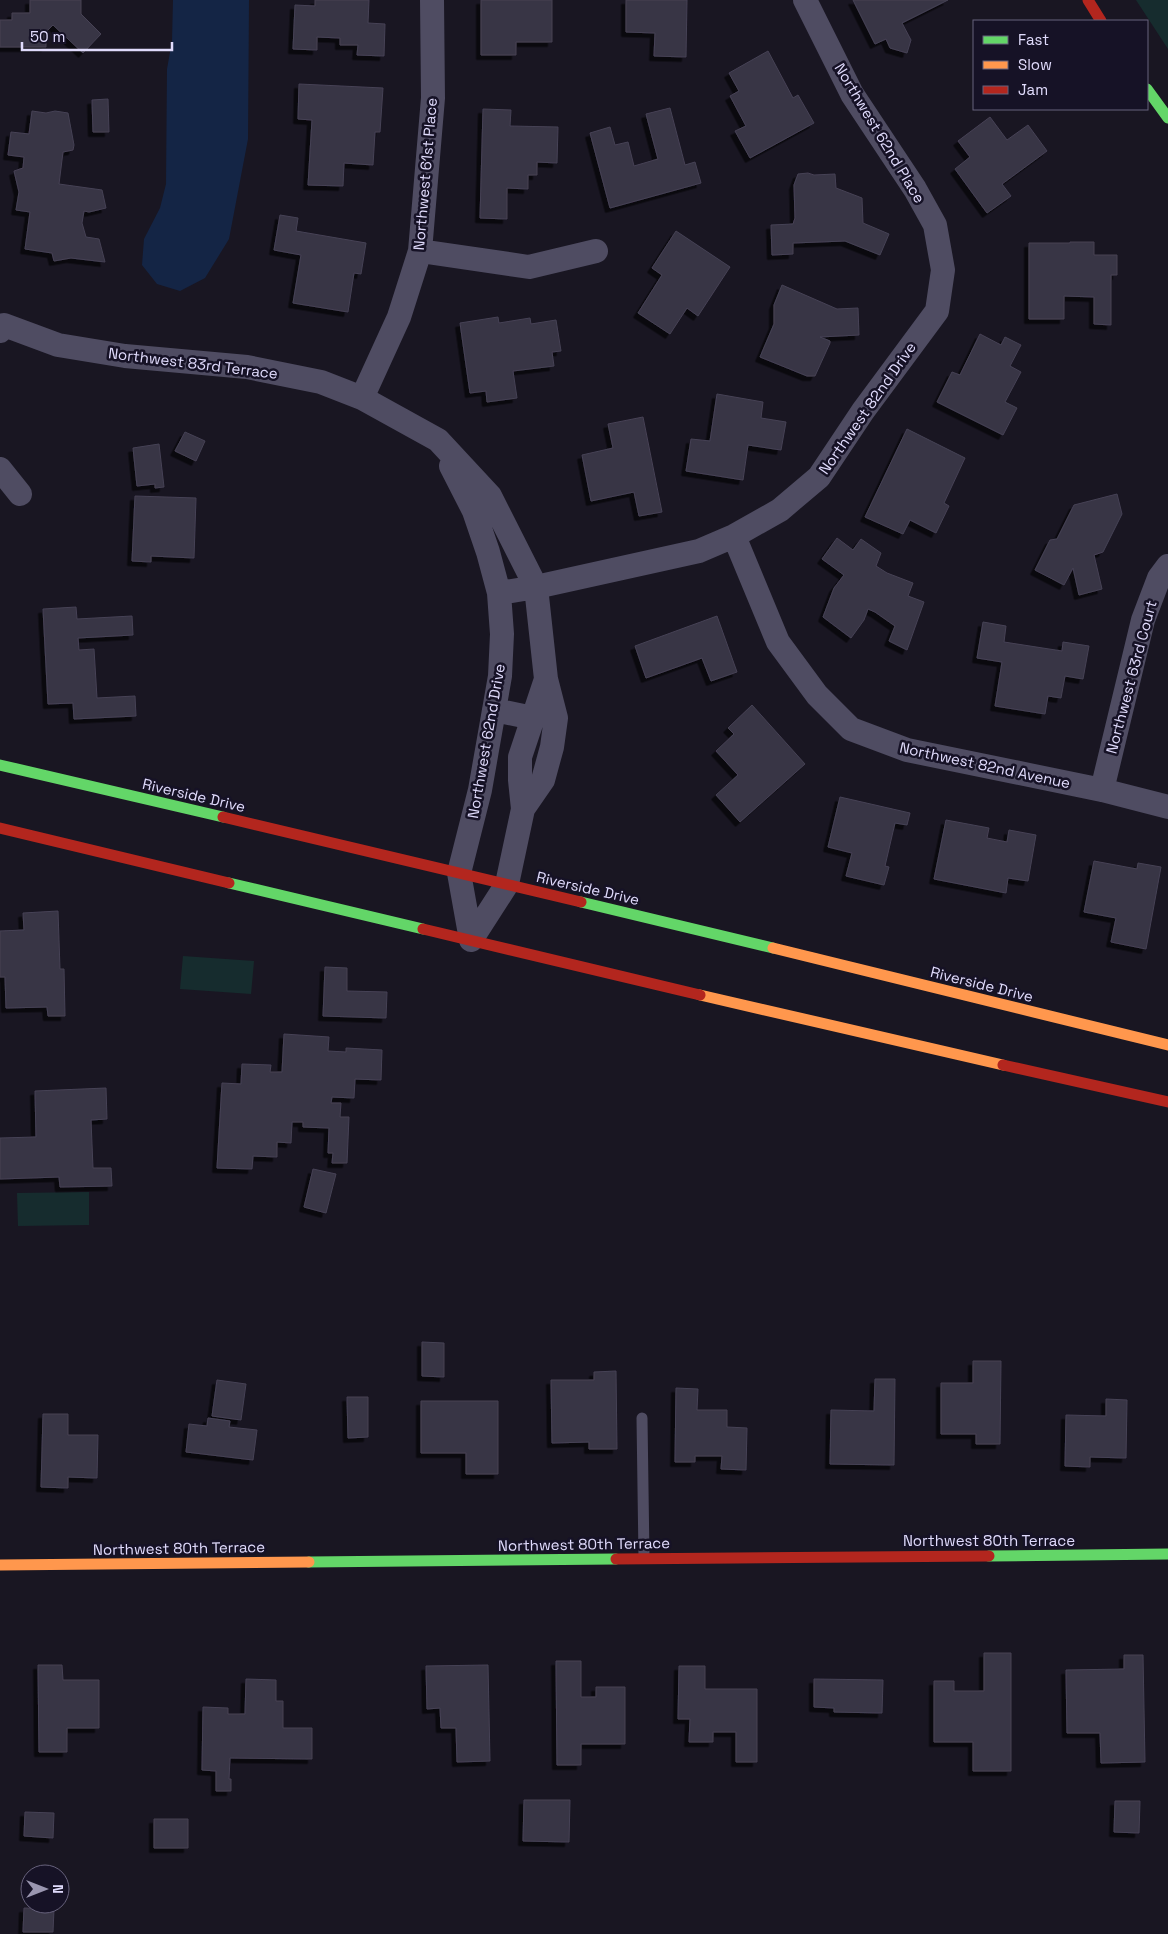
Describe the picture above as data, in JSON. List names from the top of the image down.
{
  "streets": {
    "street": [
      "Northwest 62nd Place",
      "Northwest 61st Place",
      "Northwest 83rd Terrace",
      "Northwest 82nd Drive",
      "Northwest 63rd Court",
      "Northwest 62nd Drive",
      "Northwest 82nd Avenue",
      "Riverside Drive",
      "Northwest 80th Terrace"
    ]
  },
  "crossings": [
    ["Northwest 62nd Place", "Northwest 82nd Drive"],
    ["Northwest 61st Place", "Northwest 83rd Terrace"],
    ["Northwest 83rd Terrace", "Northwest 62nd Drive"],
    ["Northwest 82nd Drive", "Northwest 62nd Drive"],
    ["Northwest 82nd Drive", "Northwest 82nd Avenue"],
    ["Northwest 63rd Court", "Northwest 82nd Avenue"],
    ["Northwest 62nd Drive", "Riverside Drive"]
  ],
  "legend": ["Fast", "Slow", "Jam"],
  "scale_bar": "50 m",
  "north": "right"
}
